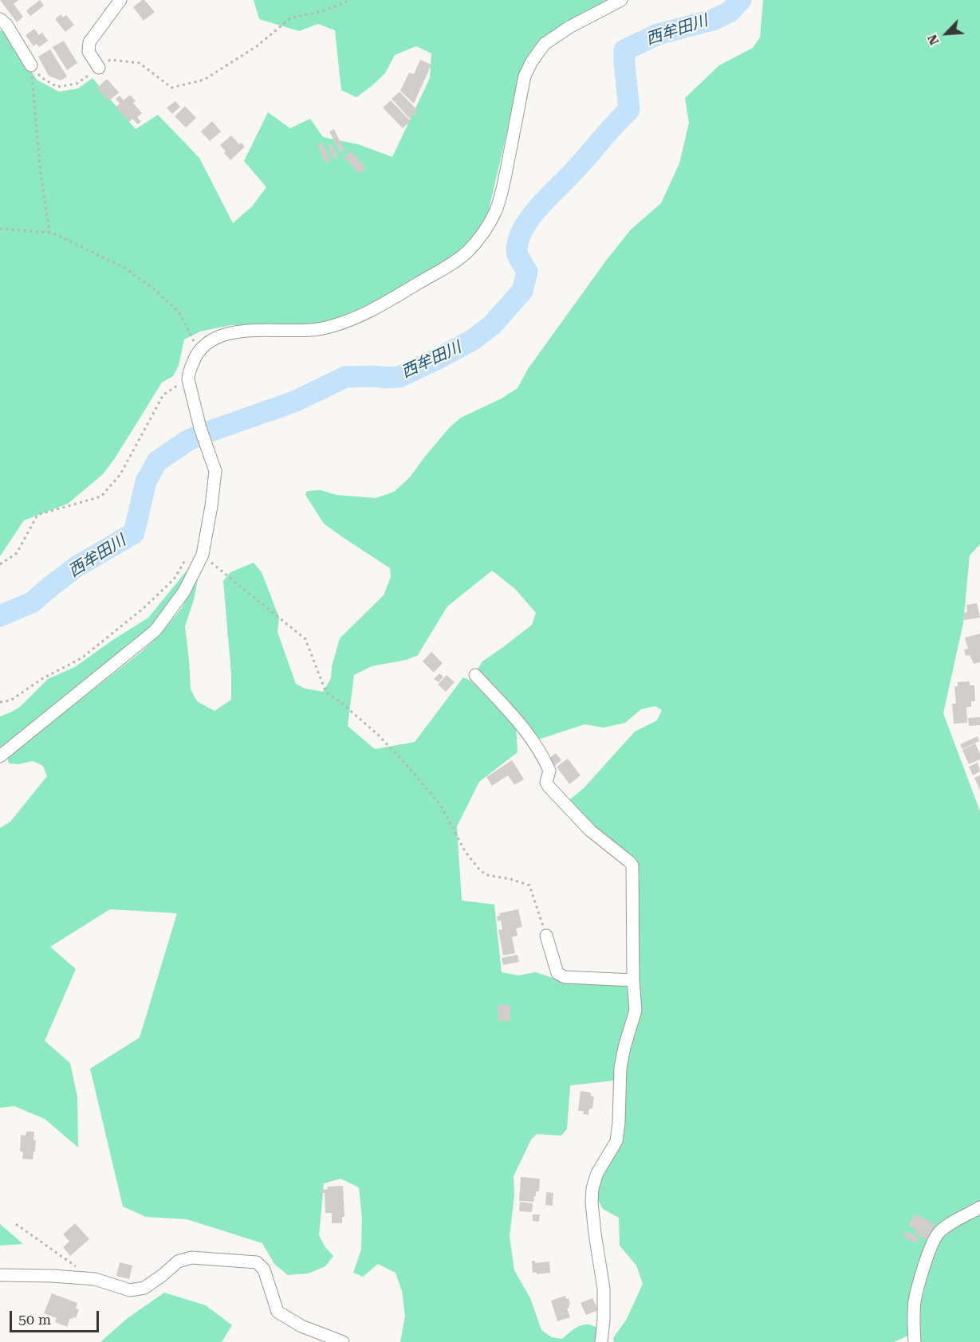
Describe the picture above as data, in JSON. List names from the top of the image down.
{
  "water": ["西牟田川"],
  "scale_bar": "50 m",
  "north": "bottom left"
}
